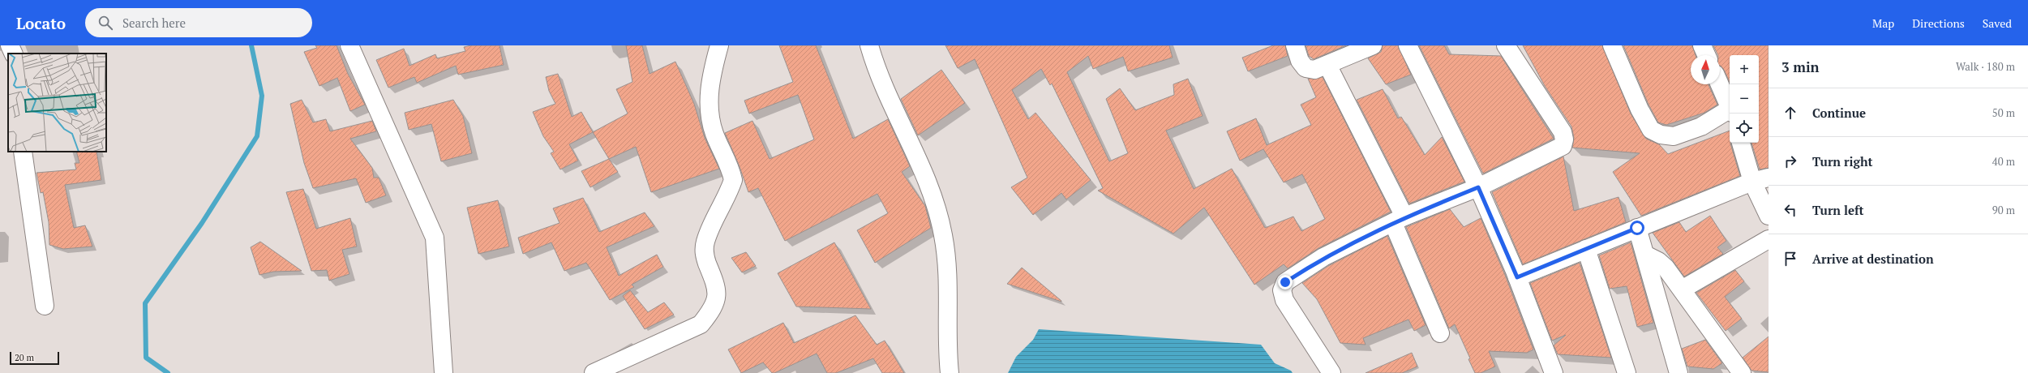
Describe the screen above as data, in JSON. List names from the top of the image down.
{
  "scale_bar": "20 m",
  "north": "top",
  "page": {
    "header": "Locato",
    "search": "Search here",
    "nav": ["Map", "Directions", "Saved"],
    "heading": ["3 min", "Walk · 180 m"],
    "map_buttons": ["+", "−"],
    "list": [
      ["Continue", "50 m"],
      ["Turn right", "40 m"],
      ["Turn left", "90 m"],
      "Arrive at destination"
    ],
    "scale": "20 m"
  }
}
